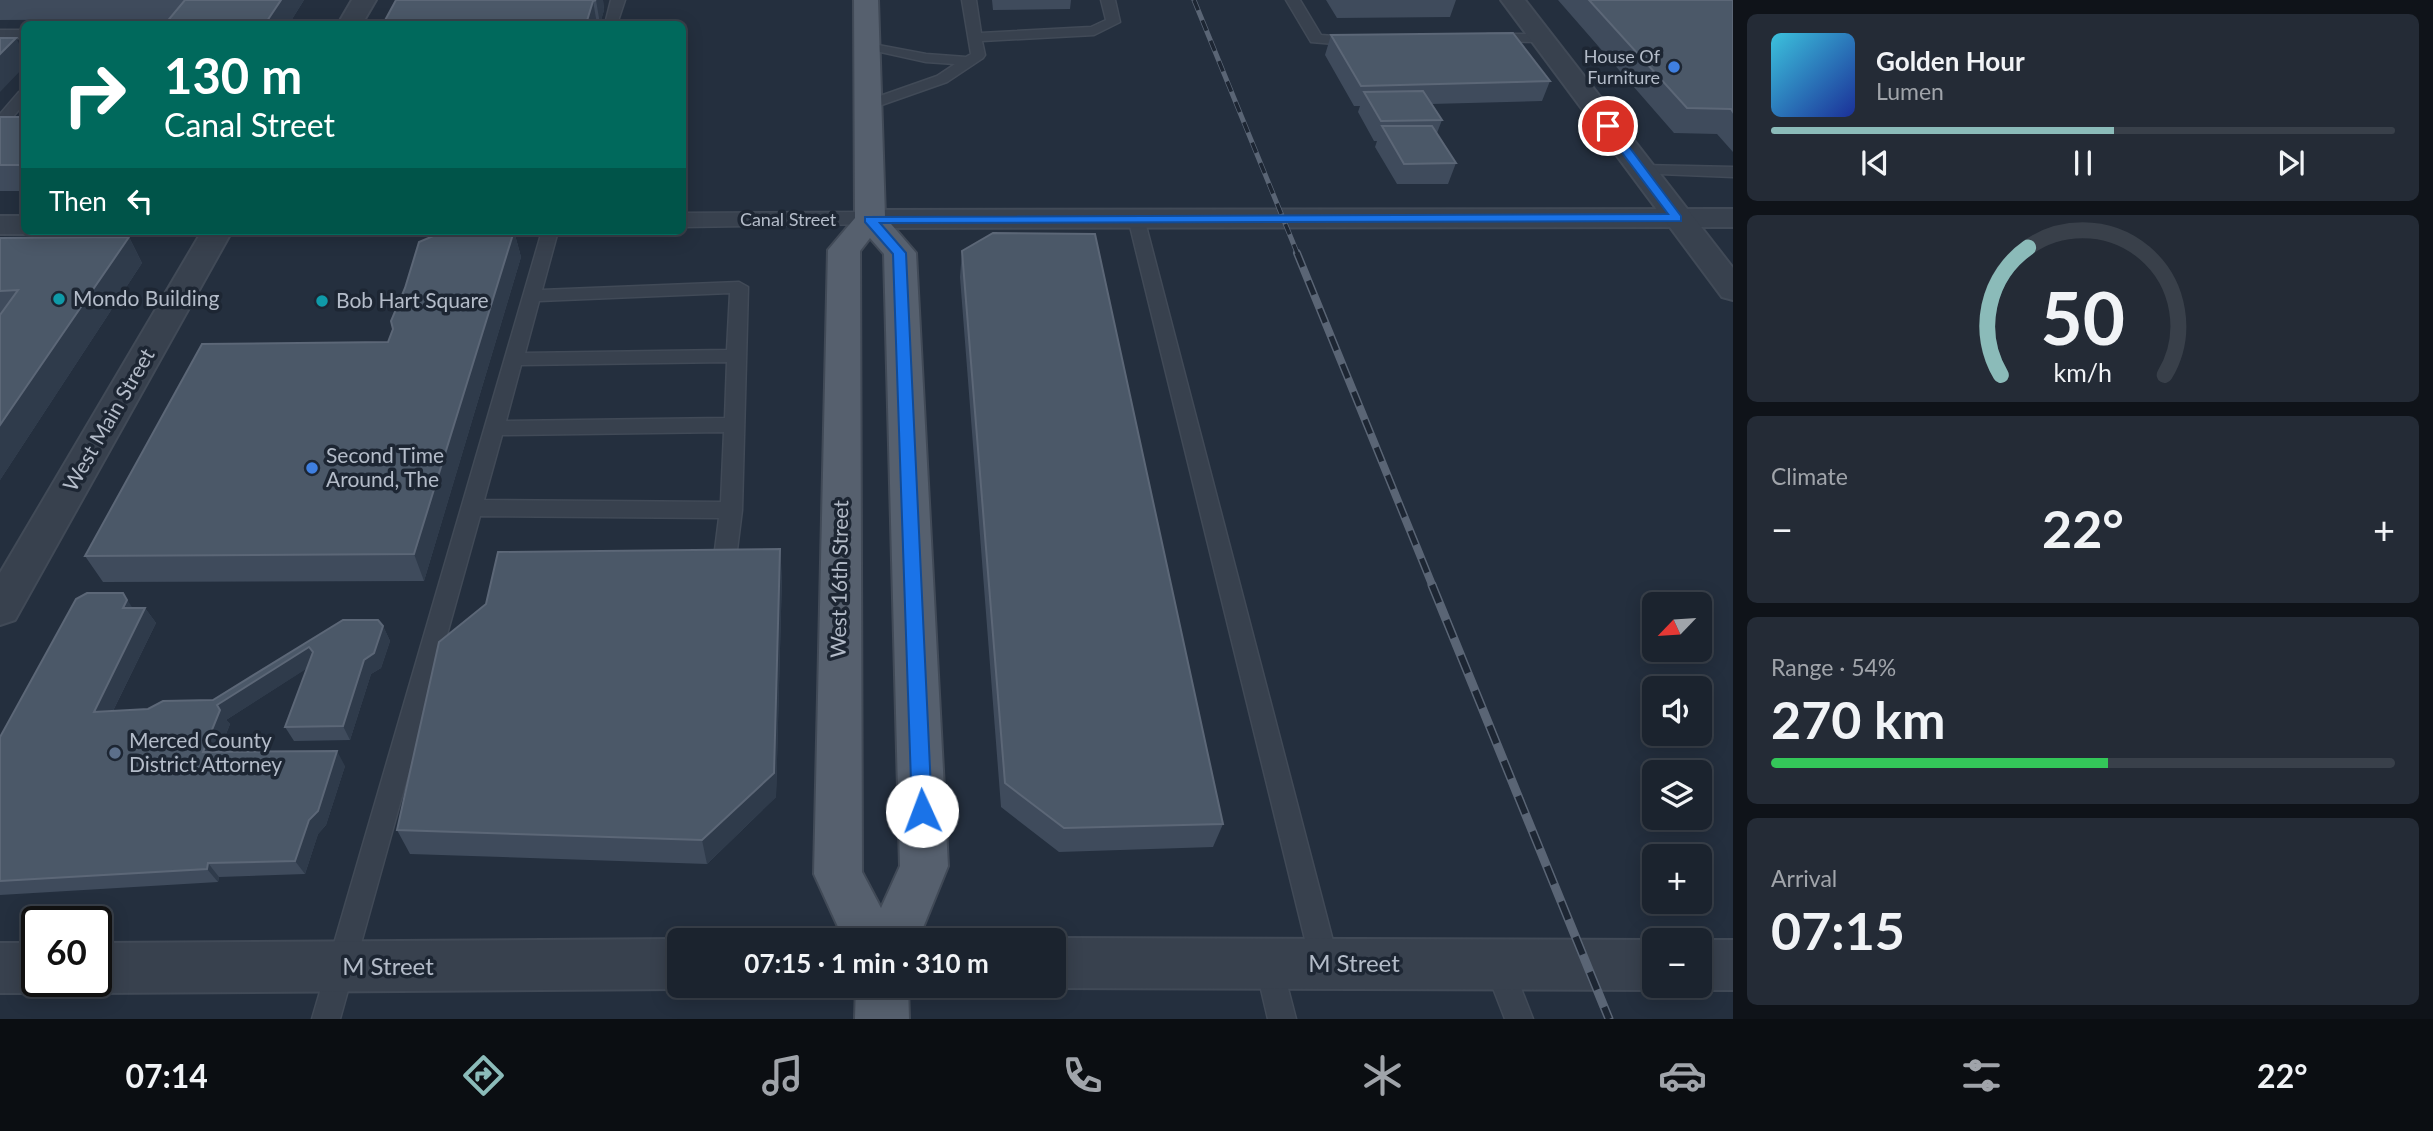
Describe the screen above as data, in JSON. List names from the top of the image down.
{
  "streets": {
    "main road": ["West 16th Street"],
    "street": ["Canal Street", "West Main Street", "M Street"]
  },
  "crossings": [
    ["Canal Street", "West 16th Street"]
  ],
  "places": [
    "House Of Furniture",
    "Mondo Building",
    "Bob Hart Square",
    "Second Time Around, The",
    "Merced County District Attorney"
  ],
  "north": "bottom left",
  "page": {
    "turn": ["130 m", "Canal Street"],
    "song": ["Golden Hour", "Lumen"],
    "then": "Then",
    "tile": [
      "Climate",
      ["Range · 54%", "270 km"],
      ["Arrival", "07:15"]
    ],
    "heat": ["−", "22°", "+"],
    "map_buttons": ["+", "−"],
    "limit": "60",
    "trip": "07:15 · 1 min · 310 m",
    "tabs": ["07:14", "22°"],
    "gauge": ["50", "km/h"]
  }
}
